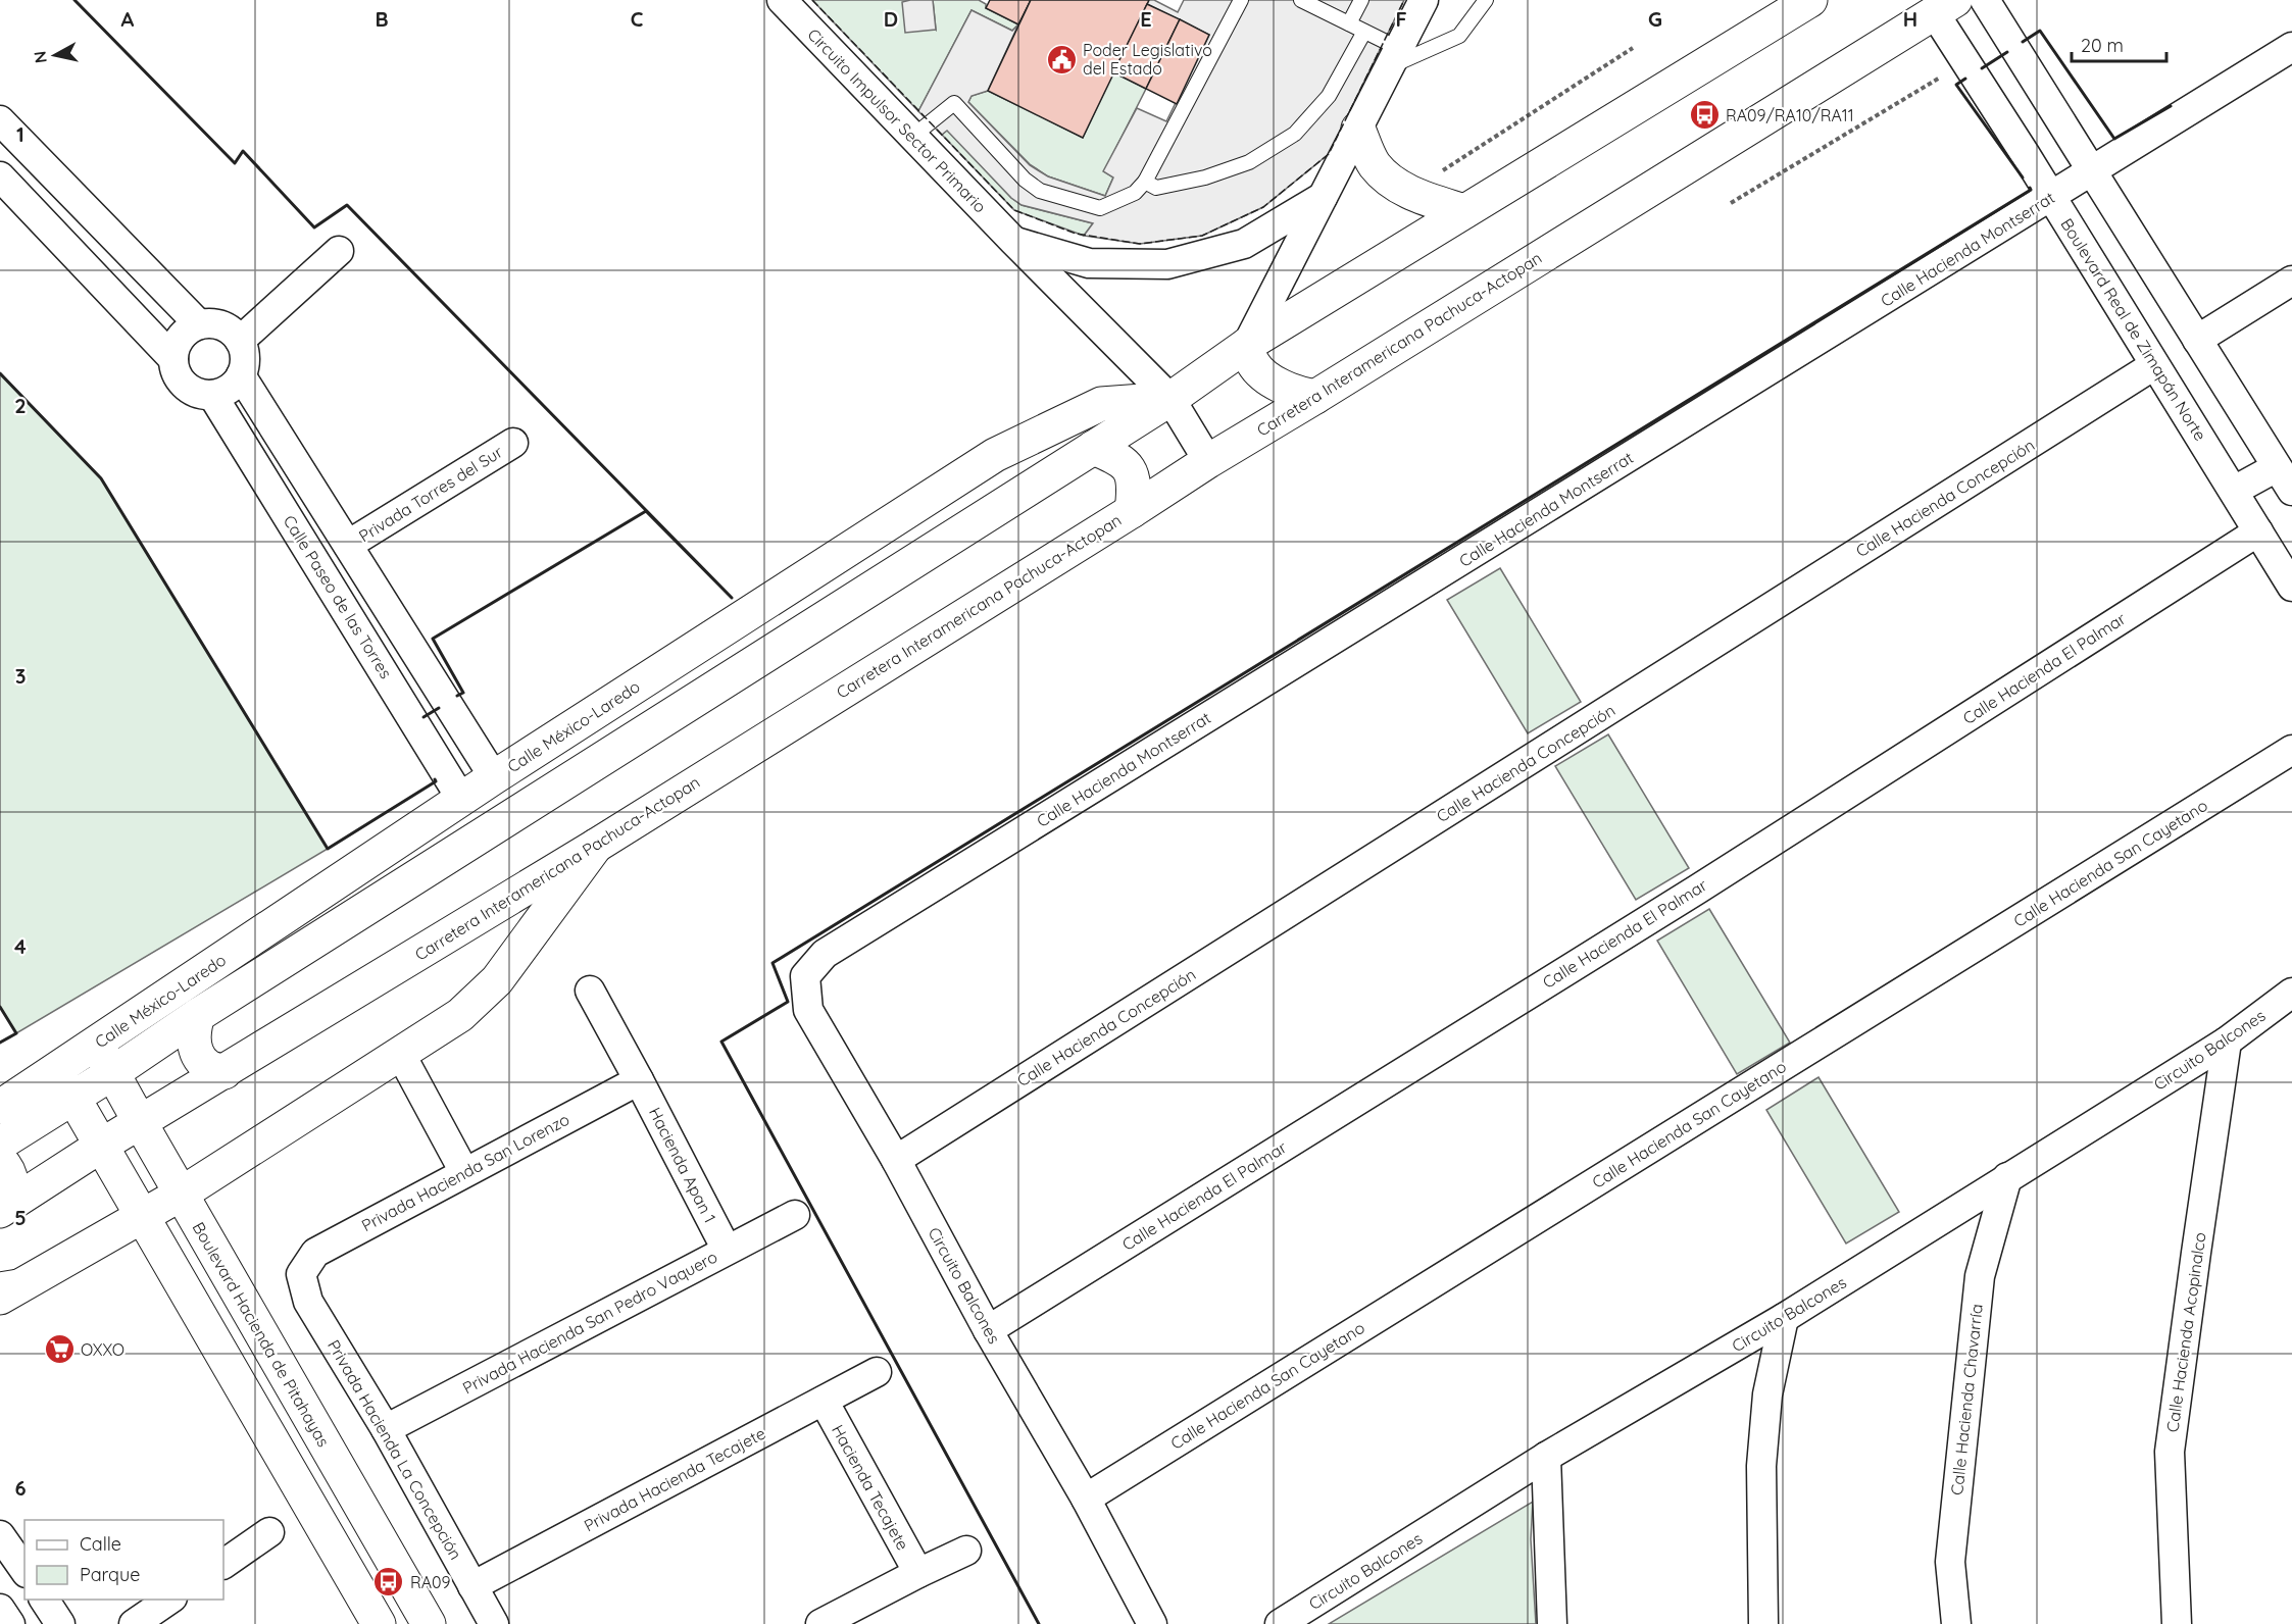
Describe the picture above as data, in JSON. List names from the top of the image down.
{
  "streets": {
    "main road": ["Carretera Interamericana Pachuca-Actopan", "Calle México-Laredo", "Boulevard Hacienda de Pitahayas"],
    "street": [
      "Circuito Impulsor Sector Primario",
      "Calle Hacienda Montserrat",
      "Boulevard Real de Zimapán Norte",
      "Privada Torres del Sur",
      "Calle Hacienda Concepción",
      "Calle Paseo de las Torres",
      "Calle Hacienda El Palmar",
      "Calle Hacienda San Cayetano",
      "Circuito Balcones",
      "Hacienda Apan 1",
      "Privada Hacienda San Lorenzo",
      "Privada Hacienda San Pedro Vaquero",
      "Calle Hacienda Acopinalco",
      "Calle Hacienda Chavarría",
      "Privada Hacienda La Concepción",
      "Privada Hacienda Tecajete",
      "Hacienda Tecajete"
    ]
  },
  "crossings": [
    ["Circuito Impulsor Sector Primario", "Carretera Interamericana Pachuca-Actopan"],
    ["Circuito Impulsor Sector Primario", "Calle México-Laredo"],
    ["Calle Hacienda Montserrat", "Boulevard Real de Zimapán Norte"],
    ["Calle Hacienda Montserrat", "Circuito Balcones"],
    ["Boulevard Real de Zimapán Norte", "Carretera Interamericana Pachuca-Actopan"],
    ["Boulevard Real de Zimapán Norte", "Calle Hacienda Concepción"],
    ["Boulevard Real de Zimapán Norte", "Calle Hacienda El Palmar"],
    ["Carretera Interamericana Pachuca-Actopan", "Boulevard Hacienda de Pitahayas"],
    ["Calle Hacienda Concepción", "Circuito Balcones"],
    ["Calle Paseo de las Torres", "Calle México-Laredo"],
    ["Calle Hacienda El Palmar", "Circuito Balcones"],
    ["Calle México-Laredo", "Boulevard Hacienda de Pitahayas"],
    ["Calle Hacienda San Cayetano", "Circuito Balcones"],
    ["Circuito Balcones", "Calle Hacienda Acopinalco"],
    ["Circuito Balcones", "Calle Hacienda Chavarría"],
    ["Hacienda Apan 1", "Privada Hacienda San Lorenzo"],
    ["Hacienda Apan 1", "Privada Hacienda San Pedro Vaquero"],
    ["Privada Hacienda San Lorenzo", "Privada Hacienda La Concepción"],
    ["Privada Hacienda San Pedro Vaquero", "Privada Hacienda La Concepción"],
    ["Privada Hacienda La Concepción", "Privada Hacienda Tecajete"],
    ["Privada Hacienda Tecajete", "Hacienda Tecajete"]
  ],
  "places": {
    "public building": ["Poder Legislativo del Estado"],
    "bus stop": ["RA09/RA10/RA11", "RA09"],
    "supermarket": ["OXXO"]
  },
  "legend": ["Calle", "Parque"],
  "scale_bar": "20 m",
  "north": "left",
  "grid": {
    "columns": [
      "A",
      "B",
      "C",
      "D",
      "E",
      "F",
      "G",
      "H"
    ],
    "rows": [
      "1",
      "2",
      "3",
      "4",
      "5",
      "6"
    ]
  }
}
